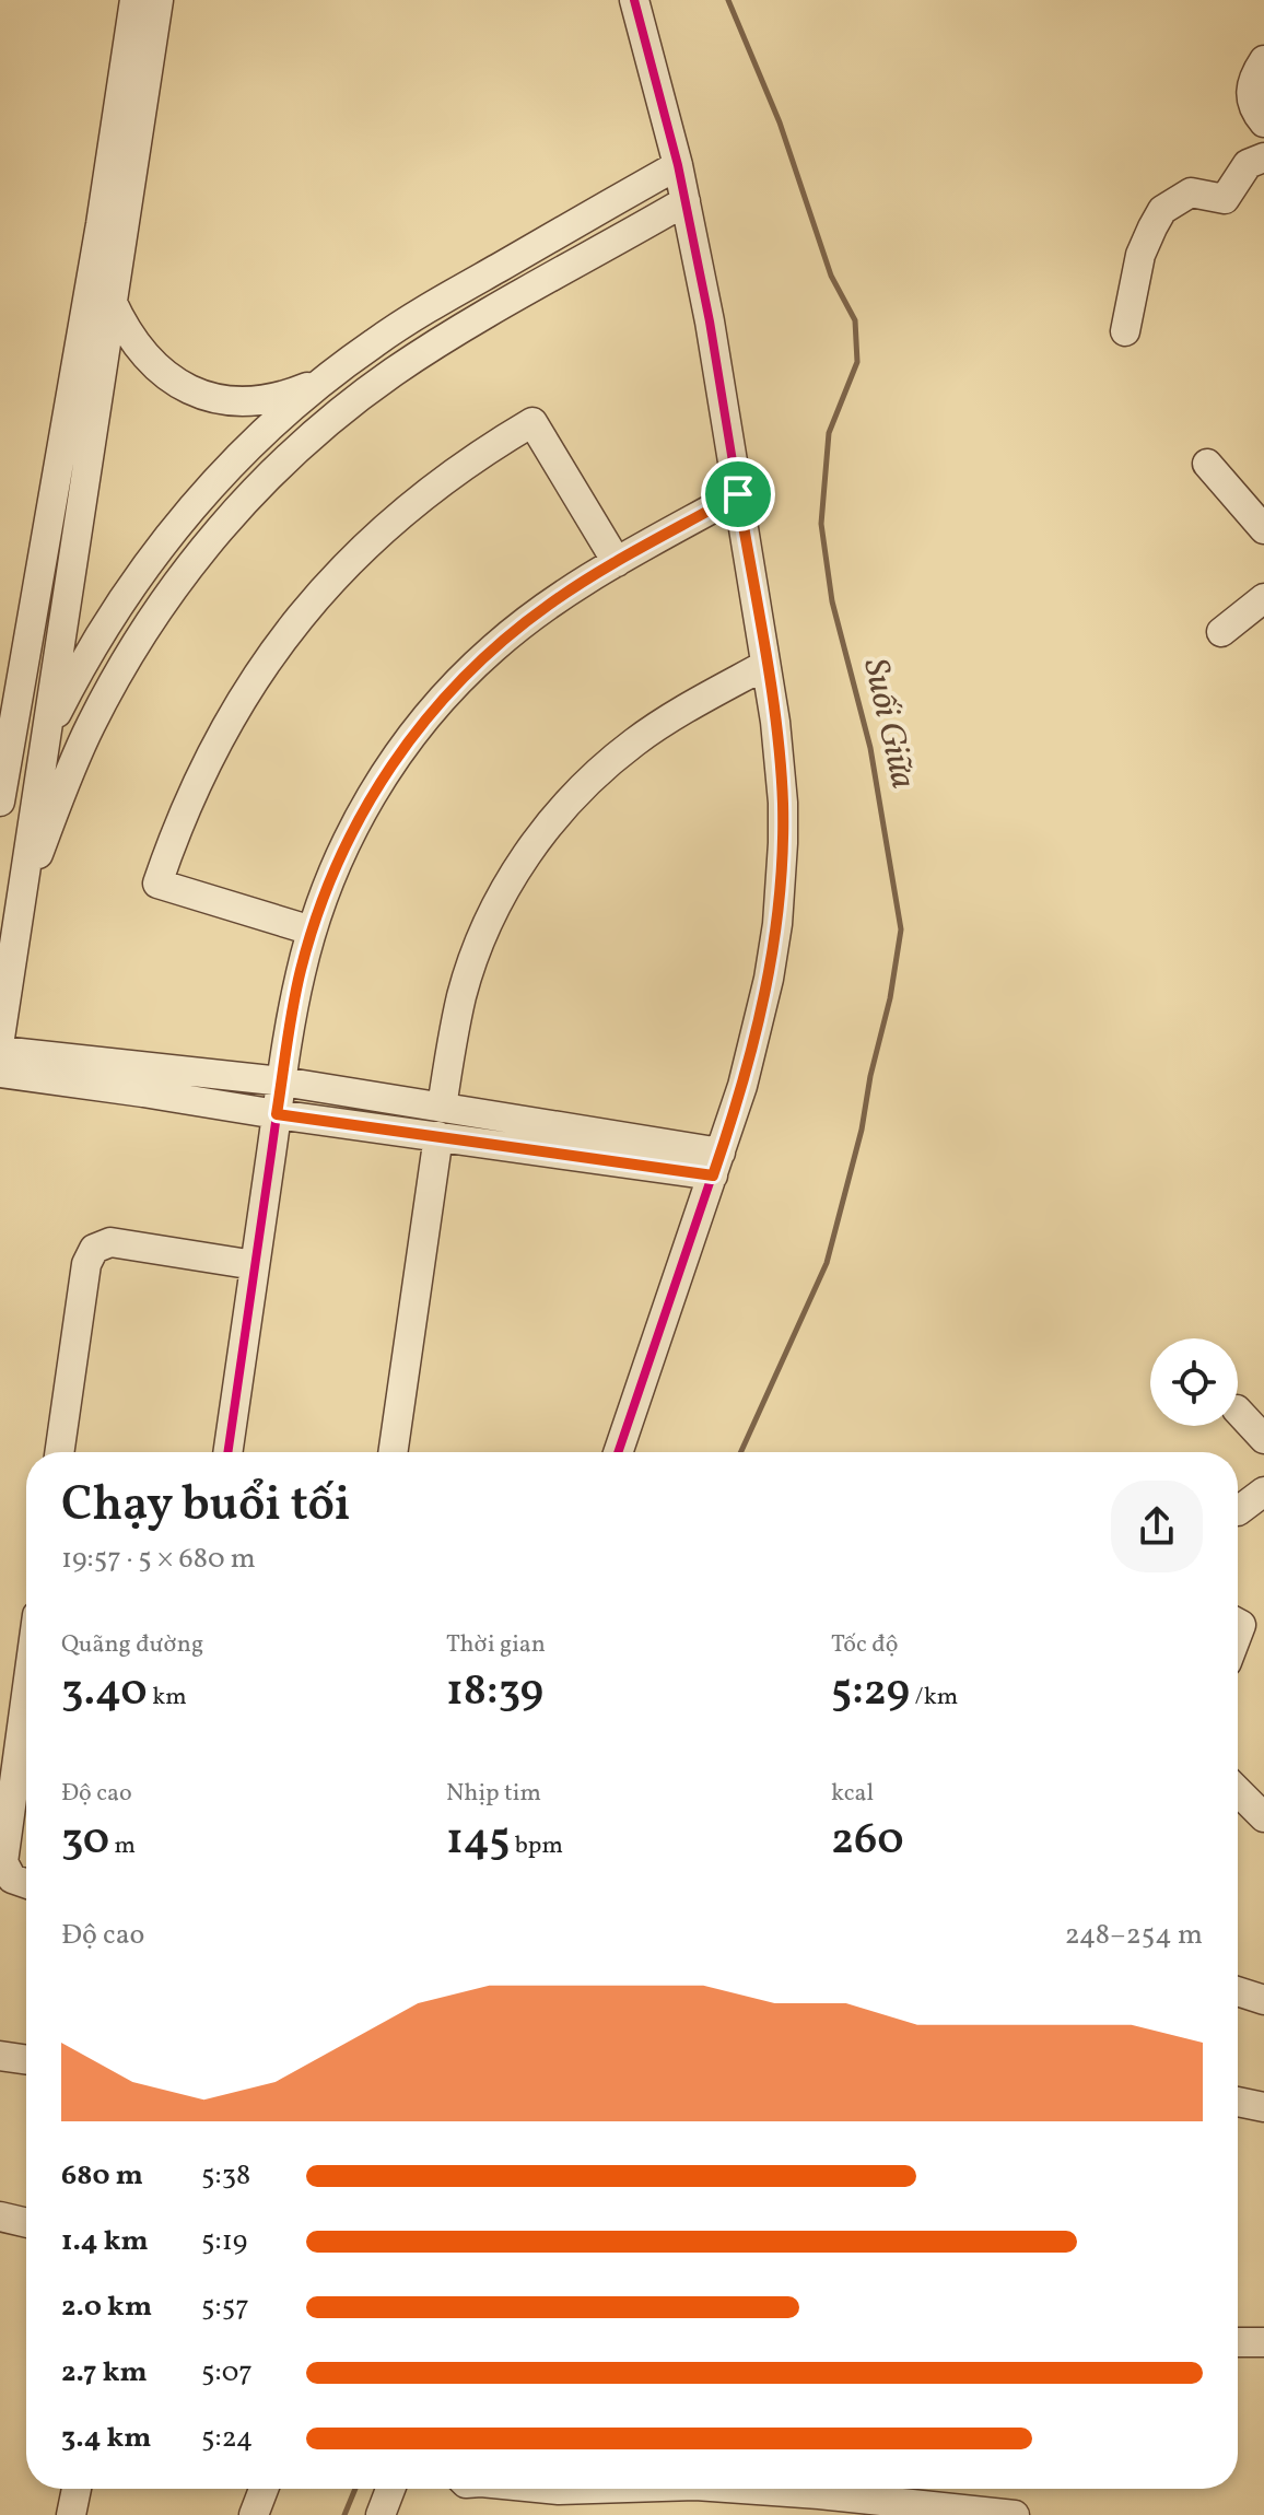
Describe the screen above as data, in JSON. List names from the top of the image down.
{
  "water": ["Suối Giữa"],
  "page": {
    "heading": ["Chạy buổi tối", "19:57 · 5 × 680 m"],
    "stats": [
      ["Quãng đường", "3.40 km"],
      ["Thời gian", "18:39"],
      ["Tốc độ", "5:29 /km"],
      ["Độ cao", "30 m"],
      ["Nhịp tim", "145 bpm"],
      ["kcal", "260"]
    ],
    "chart": ["Độ cao", "248–254 m"],
    "list": [
      {
        "name": "680 m",
        "note": "5:38"
      },
      {
        "name": "1.4 km",
        "note": "5:19"
      },
      {
        "name": "2.0 km",
        "note": "5:57"
      },
      {
        "name": "2.7 km",
        "note": "5:07"
      },
      {
        "name": "3.4 km",
        "note": "5:24"
      }
    ]
  }
}
